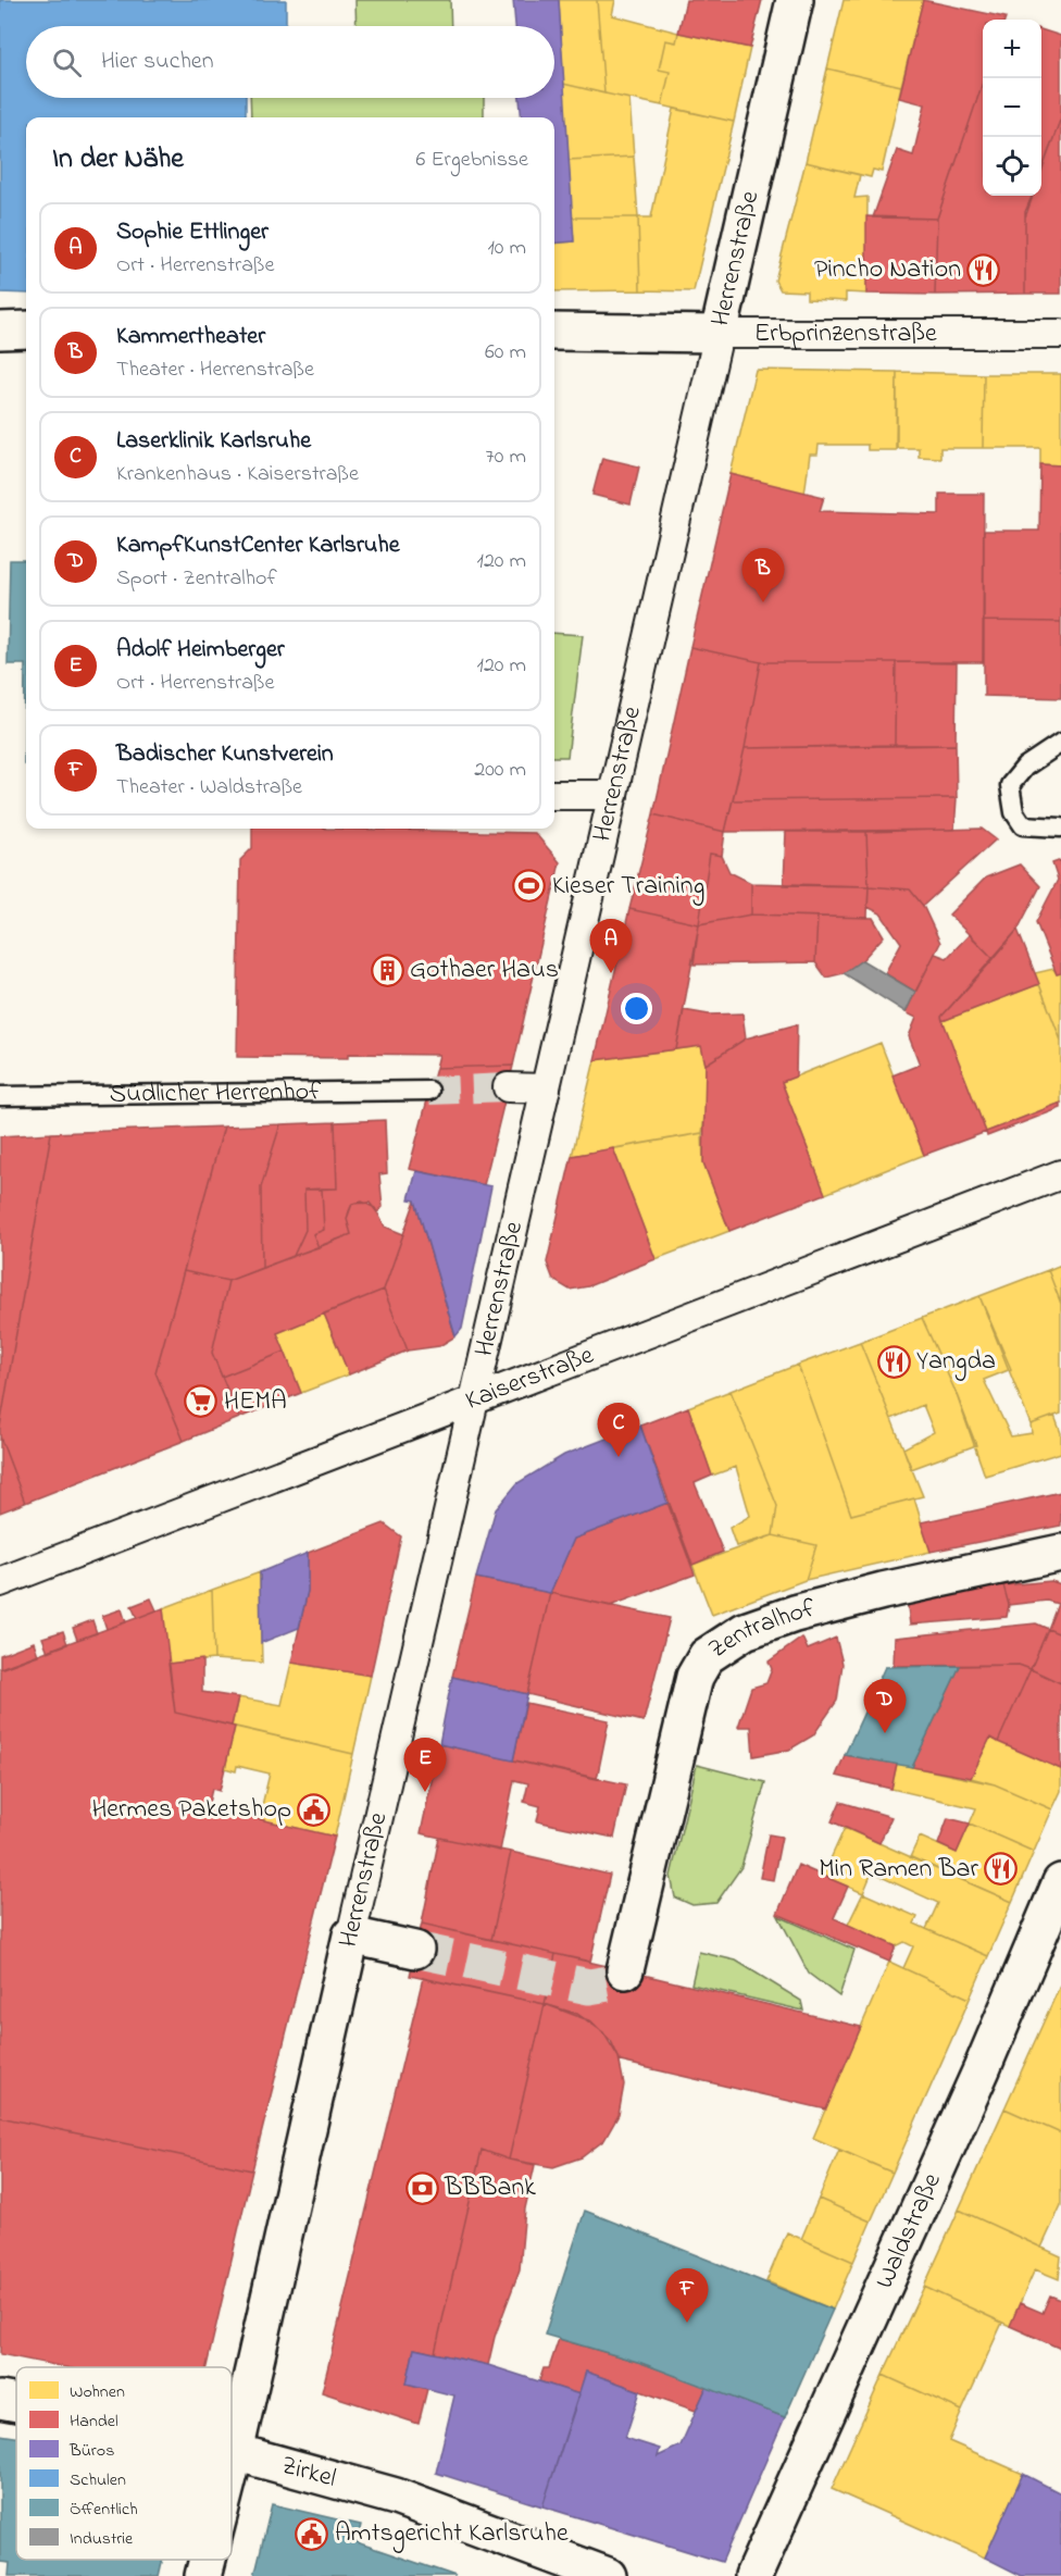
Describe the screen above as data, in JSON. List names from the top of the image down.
{
  "streets": {
    "street": [
      "Herrenstraße",
      "Erbprinzenstraße",
      "Kaiserstraße",
      "Zentralhof",
      "Waldstraße",
      "Zirkel"
    ],
    "lane": ["Südlicher Herrenhof"]
  },
  "crossings": [
    ["Herrenstraße", "Erbprinzenstraße"],
    ["Herrenstraße", "Kaiserstraße"],
    ["Herrenstraße", "Zirkel"]
  ],
  "places": {
    "restaurant": ["Pincho Nation", "Yangda", "Min Ramen Bar"],
    "sports": ["Kieser Training"],
    "building": ["Gothaer Haus"],
    "supermarket": ["HEMA"],
    "public building": ["Hermes Paketshop", "Amtsgericht Karlsruhe"],
    "bank": ["BBBank"]
  },
  "legend": [
    "Wohnen",
    "Handel",
    "Büros",
    "Schulen",
    "Öffentlich",
    "Industrie"
  ],
  "page": {
    "map_buttons": ["+", "−"],
    "search": "Hier suchen",
    "heading": ["In der Nähe", "6 Ergebnisse"],
    "list": [
      {
        "mark": "A",
        "name": "Sophie Ettlinger",
        "note": "Ort · Herrenstraße",
        "value": "10 m"
      },
      {
        "mark": "B",
        "name": "Kammertheater",
        "note": "Theater · Herrenstraße",
        "value": "60 m"
      },
      {
        "mark": "C",
        "name": "Laserklinik Karlsruhe",
        "note": "Krankenhaus · Kaiserstraße",
        "value": "70 m"
      },
      {
        "mark": "D",
        "name": "KampfKunstCenter Karlsruhe",
        "note": "Sport · Zentralhof",
        "value": "120 m"
      },
      {
        "mark": "E",
        "name": "Adolf Heimberger",
        "note": "Ort · Herrenstraße",
        "value": "120 m"
      },
      {
        "mark": "F",
        "name": "Badischer Kunstverein",
        "note": "Theater · Waldstraße",
        "value": "200 m"
      }
    ],
    "pins": [
      "B",
      "A",
      "C",
      "D",
      "E",
      "F"
    ]
  }
}
